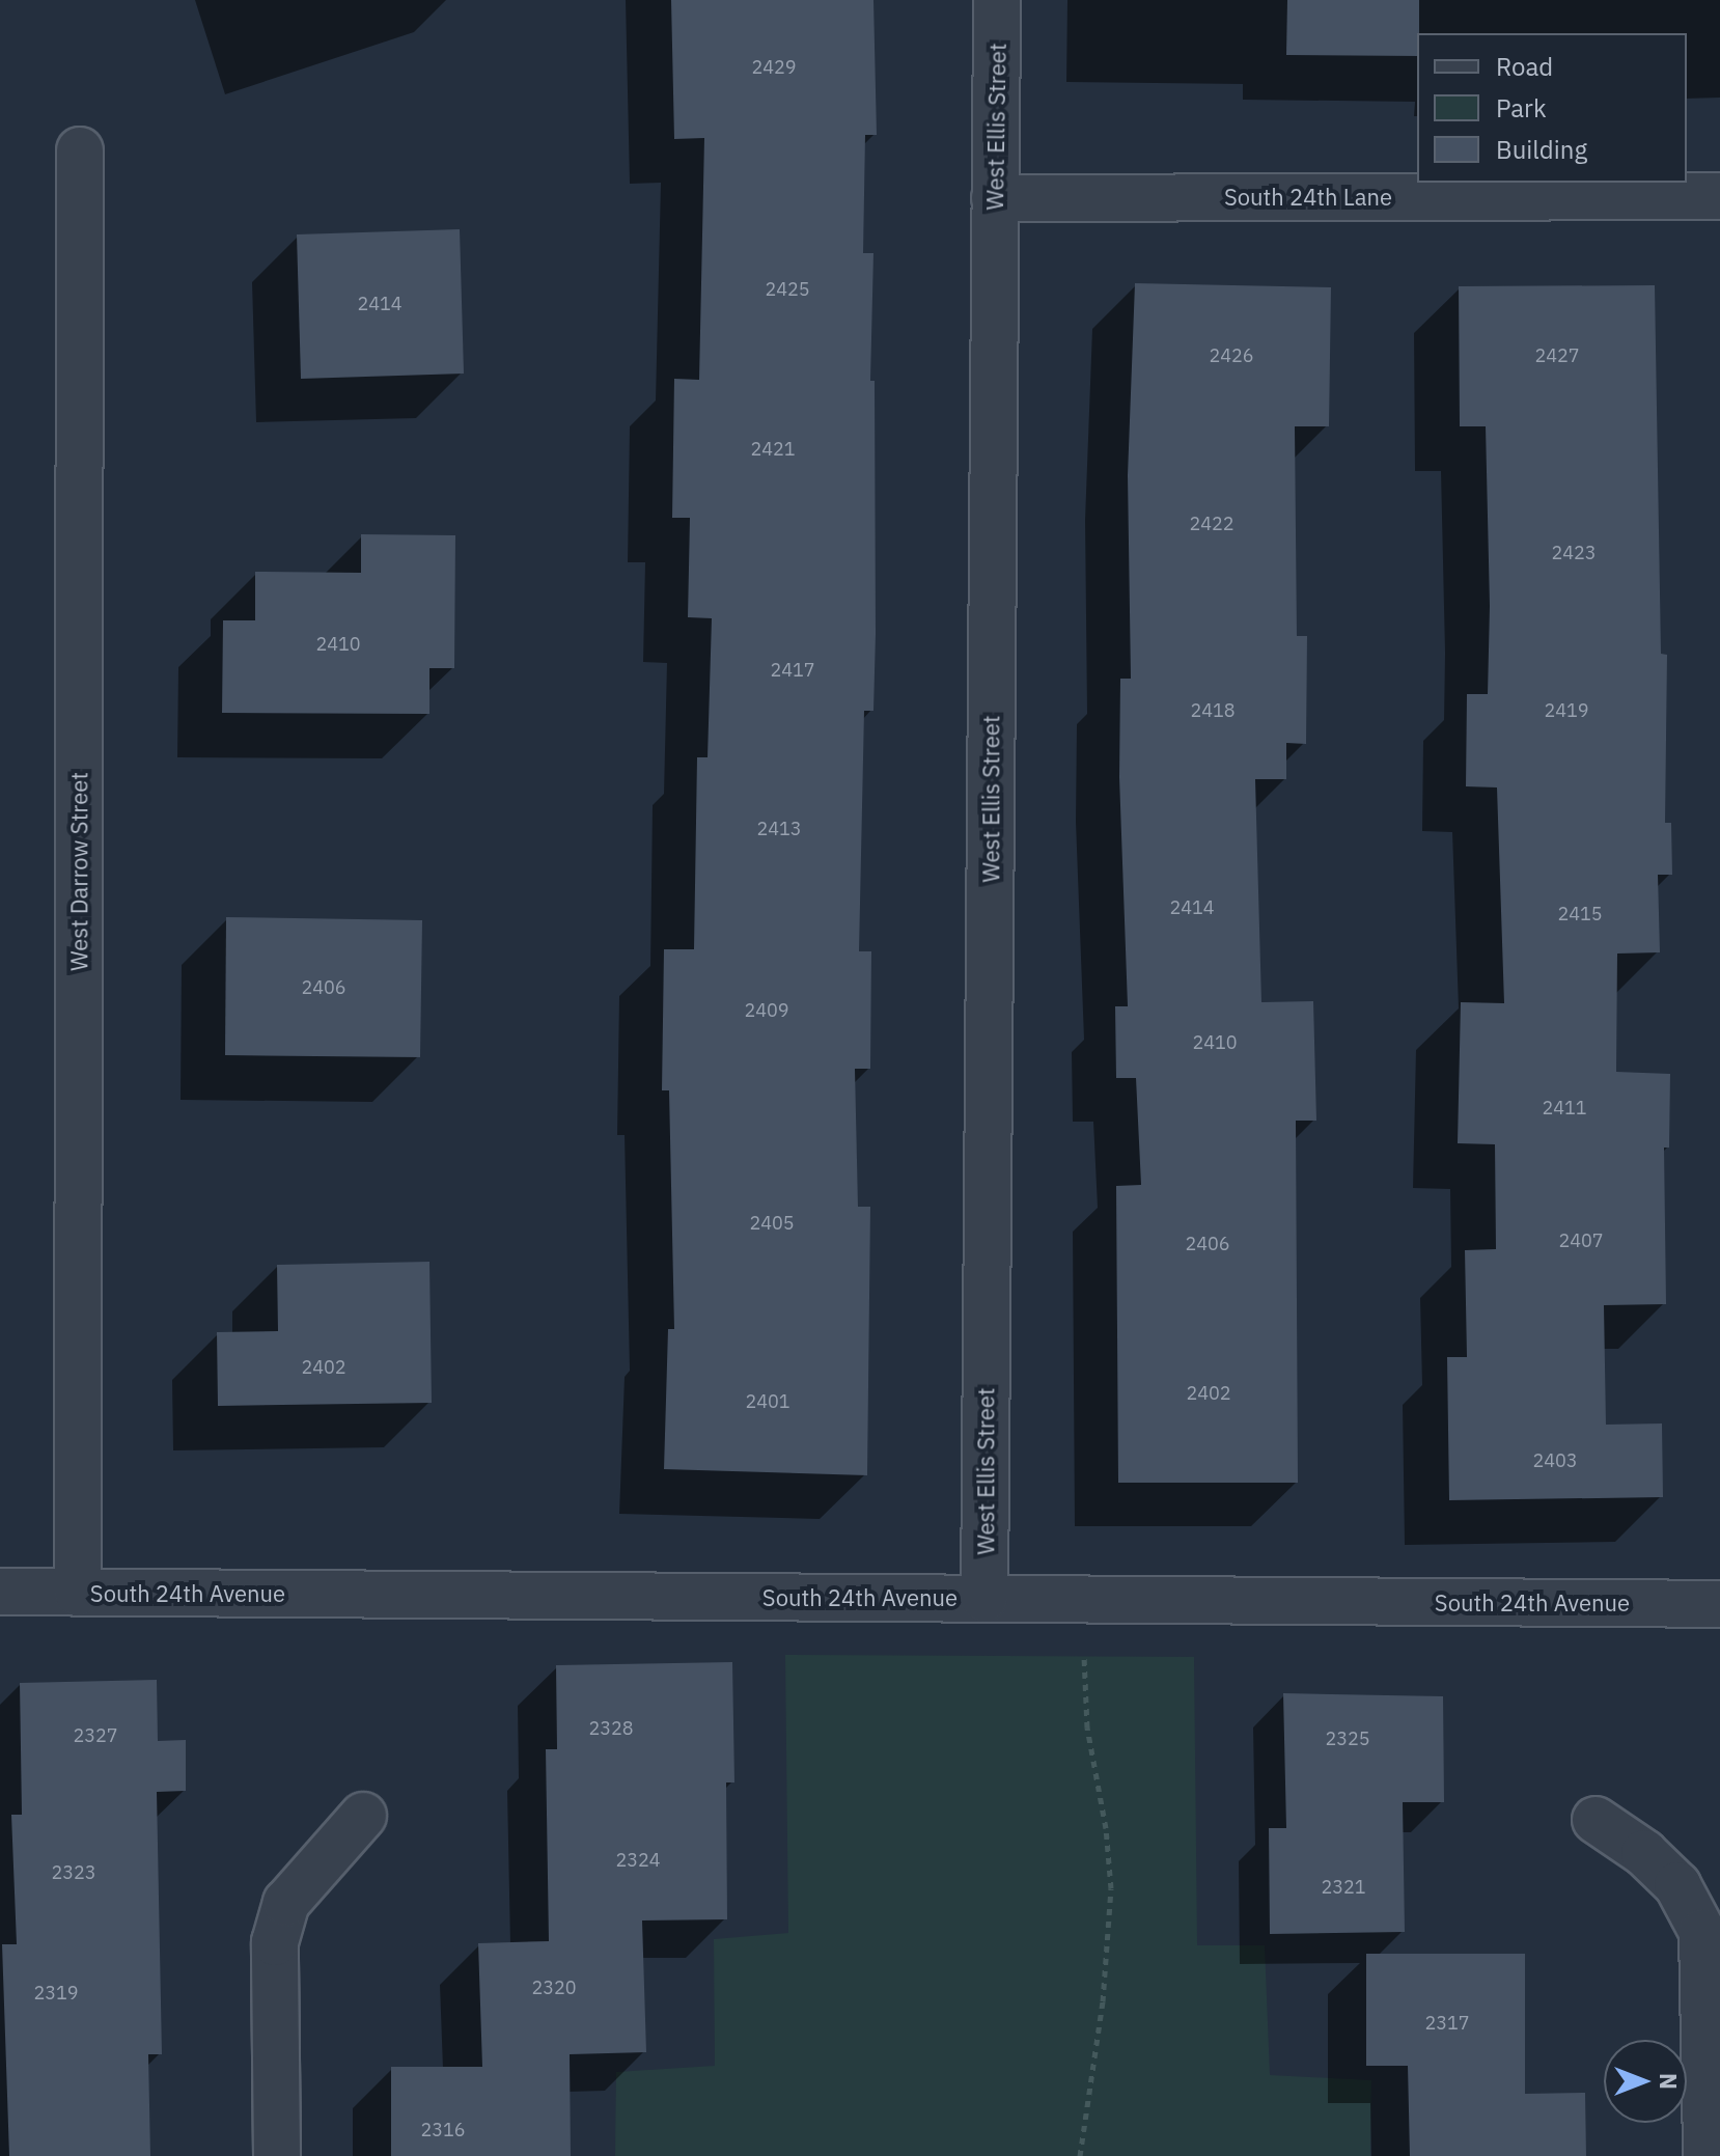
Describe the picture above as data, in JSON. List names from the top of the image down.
{
  "streets": {
    "street": [
      "West Ellis Street",
      "South 24th Lane",
      "West Darrow Street",
      "South 24th Avenue"
    ]
  },
  "crossings": [
    ["West Ellis Street", "South 24th Lane"],
    ["West Ellis Street", "South 24th Avenue"],
    ["West Darrow Street", "South 24th Avenue"]
  ],
  "house_numbers": [
    "2429",
    "2425",
    "2414",
    "2426",
    "2427",
    "2421",
    "2422",
    "2423",
    "2410",
    "2417",
    "2418",
    "2419",
    "2413",
    "2414",
    "2415",
    "2406",
    "2409",
    "2410",
    "2411",
    "2405",
    "2407",
    "2406",
    "2402",
    "2402",
    "2401",
    "2403",
    "2328",
    "2327",
    "2325",
    "2324",
    "2323",
    "2321",
    "2320",
    "2319",
    "2317",
    "2316"
  ],
  "legend": ["Road", "Park", "Building"],
  "north": "right"
}
